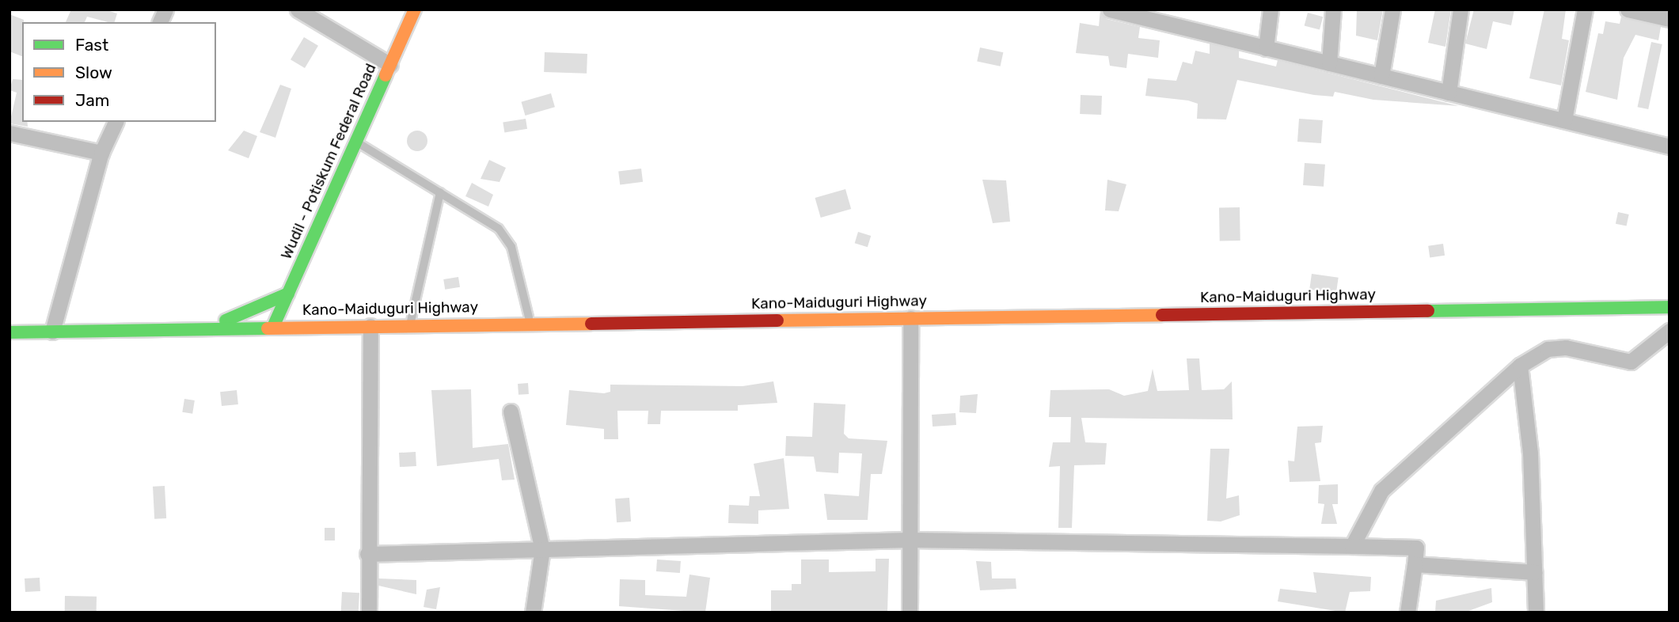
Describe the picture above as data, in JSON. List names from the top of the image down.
{
  "streets": {
    "main road": ["Wudil - Potiskum Federal Road", "Kano-Maiduguri Highway"]
  },
  "crossings": [
    ["Wudil - Potiskum Federal Road", "Kano-Maiduguri Highway"]
  ],
  "legend": ["Fast", "Slow", "Jam"]
}
